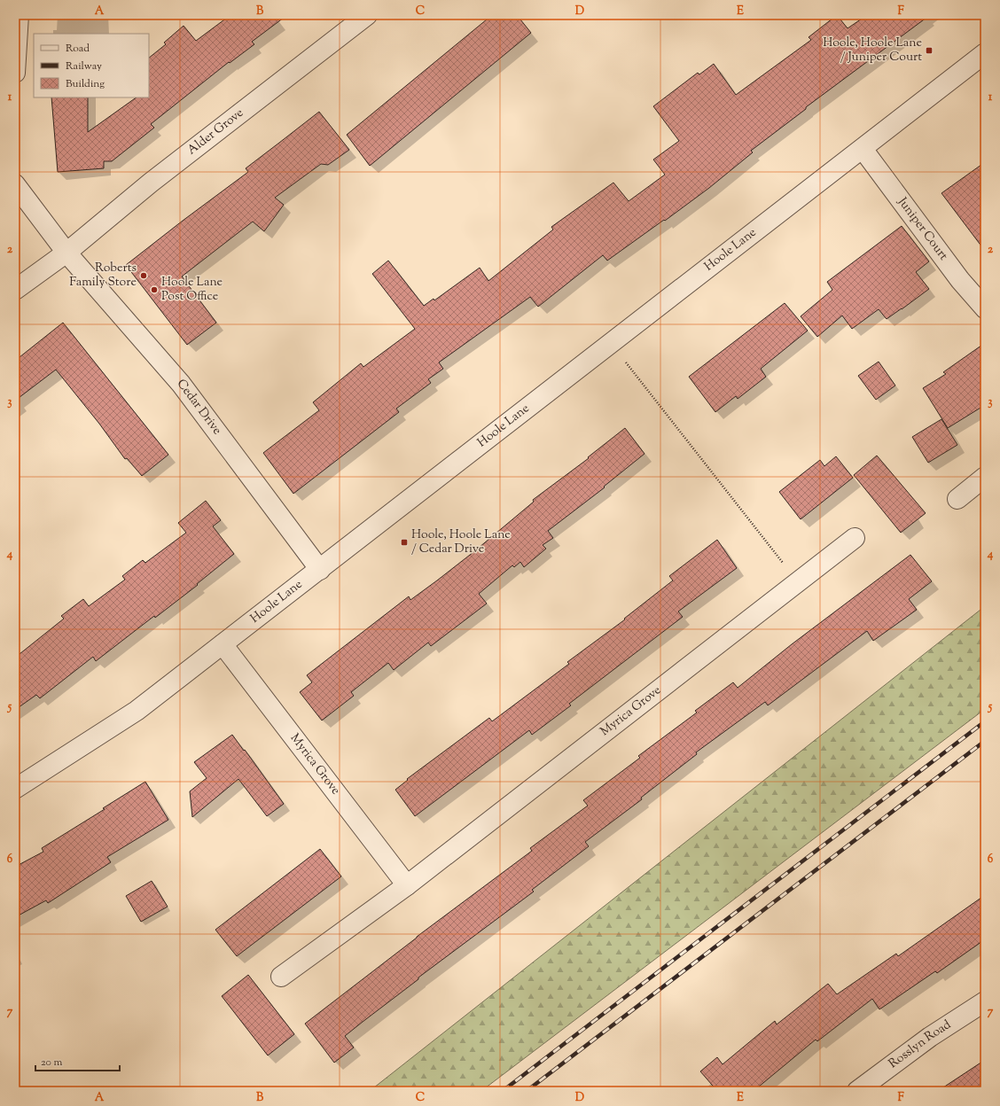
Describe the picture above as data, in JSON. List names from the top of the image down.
{
  "streets": {
    "street": [
      "Alder Grove",
      "Juniper Court",
      "Hoole Lane",
      "Cedar Drive",
      "Myrica Grove",
      "Rosslyn Road"
    ]
  },
  "crossings": [
    ["Alder Grove", "Cedar Drive"],
    ["Juniper Court", "Hoole Lane"],
    ["Hoole Lane", "Cedar Drive"],
    ["Hoole Lane", "Myrica Grove"]
  ],
  "places": {
    "transit": ["Hoole, Hoole Lane / Juniper Court", "Hoole, Hoole Lane / Cedar Drive"],
    "other": ["Roberts Family Store", "Hoole Lane Post Office"]
  },
  "legend": ["Road", "Railway", "Building"],
  "scale_bar": "20 m",
  "grid": {
    "columns": [
      "A",
      "B",
      "C",
      "D",
      "E",
      "F"
    ],
    "rows": [
      "1",
      "2",
      "3",
      "4",
      "5",
      "6",
      "7"
    ]
  }
}
